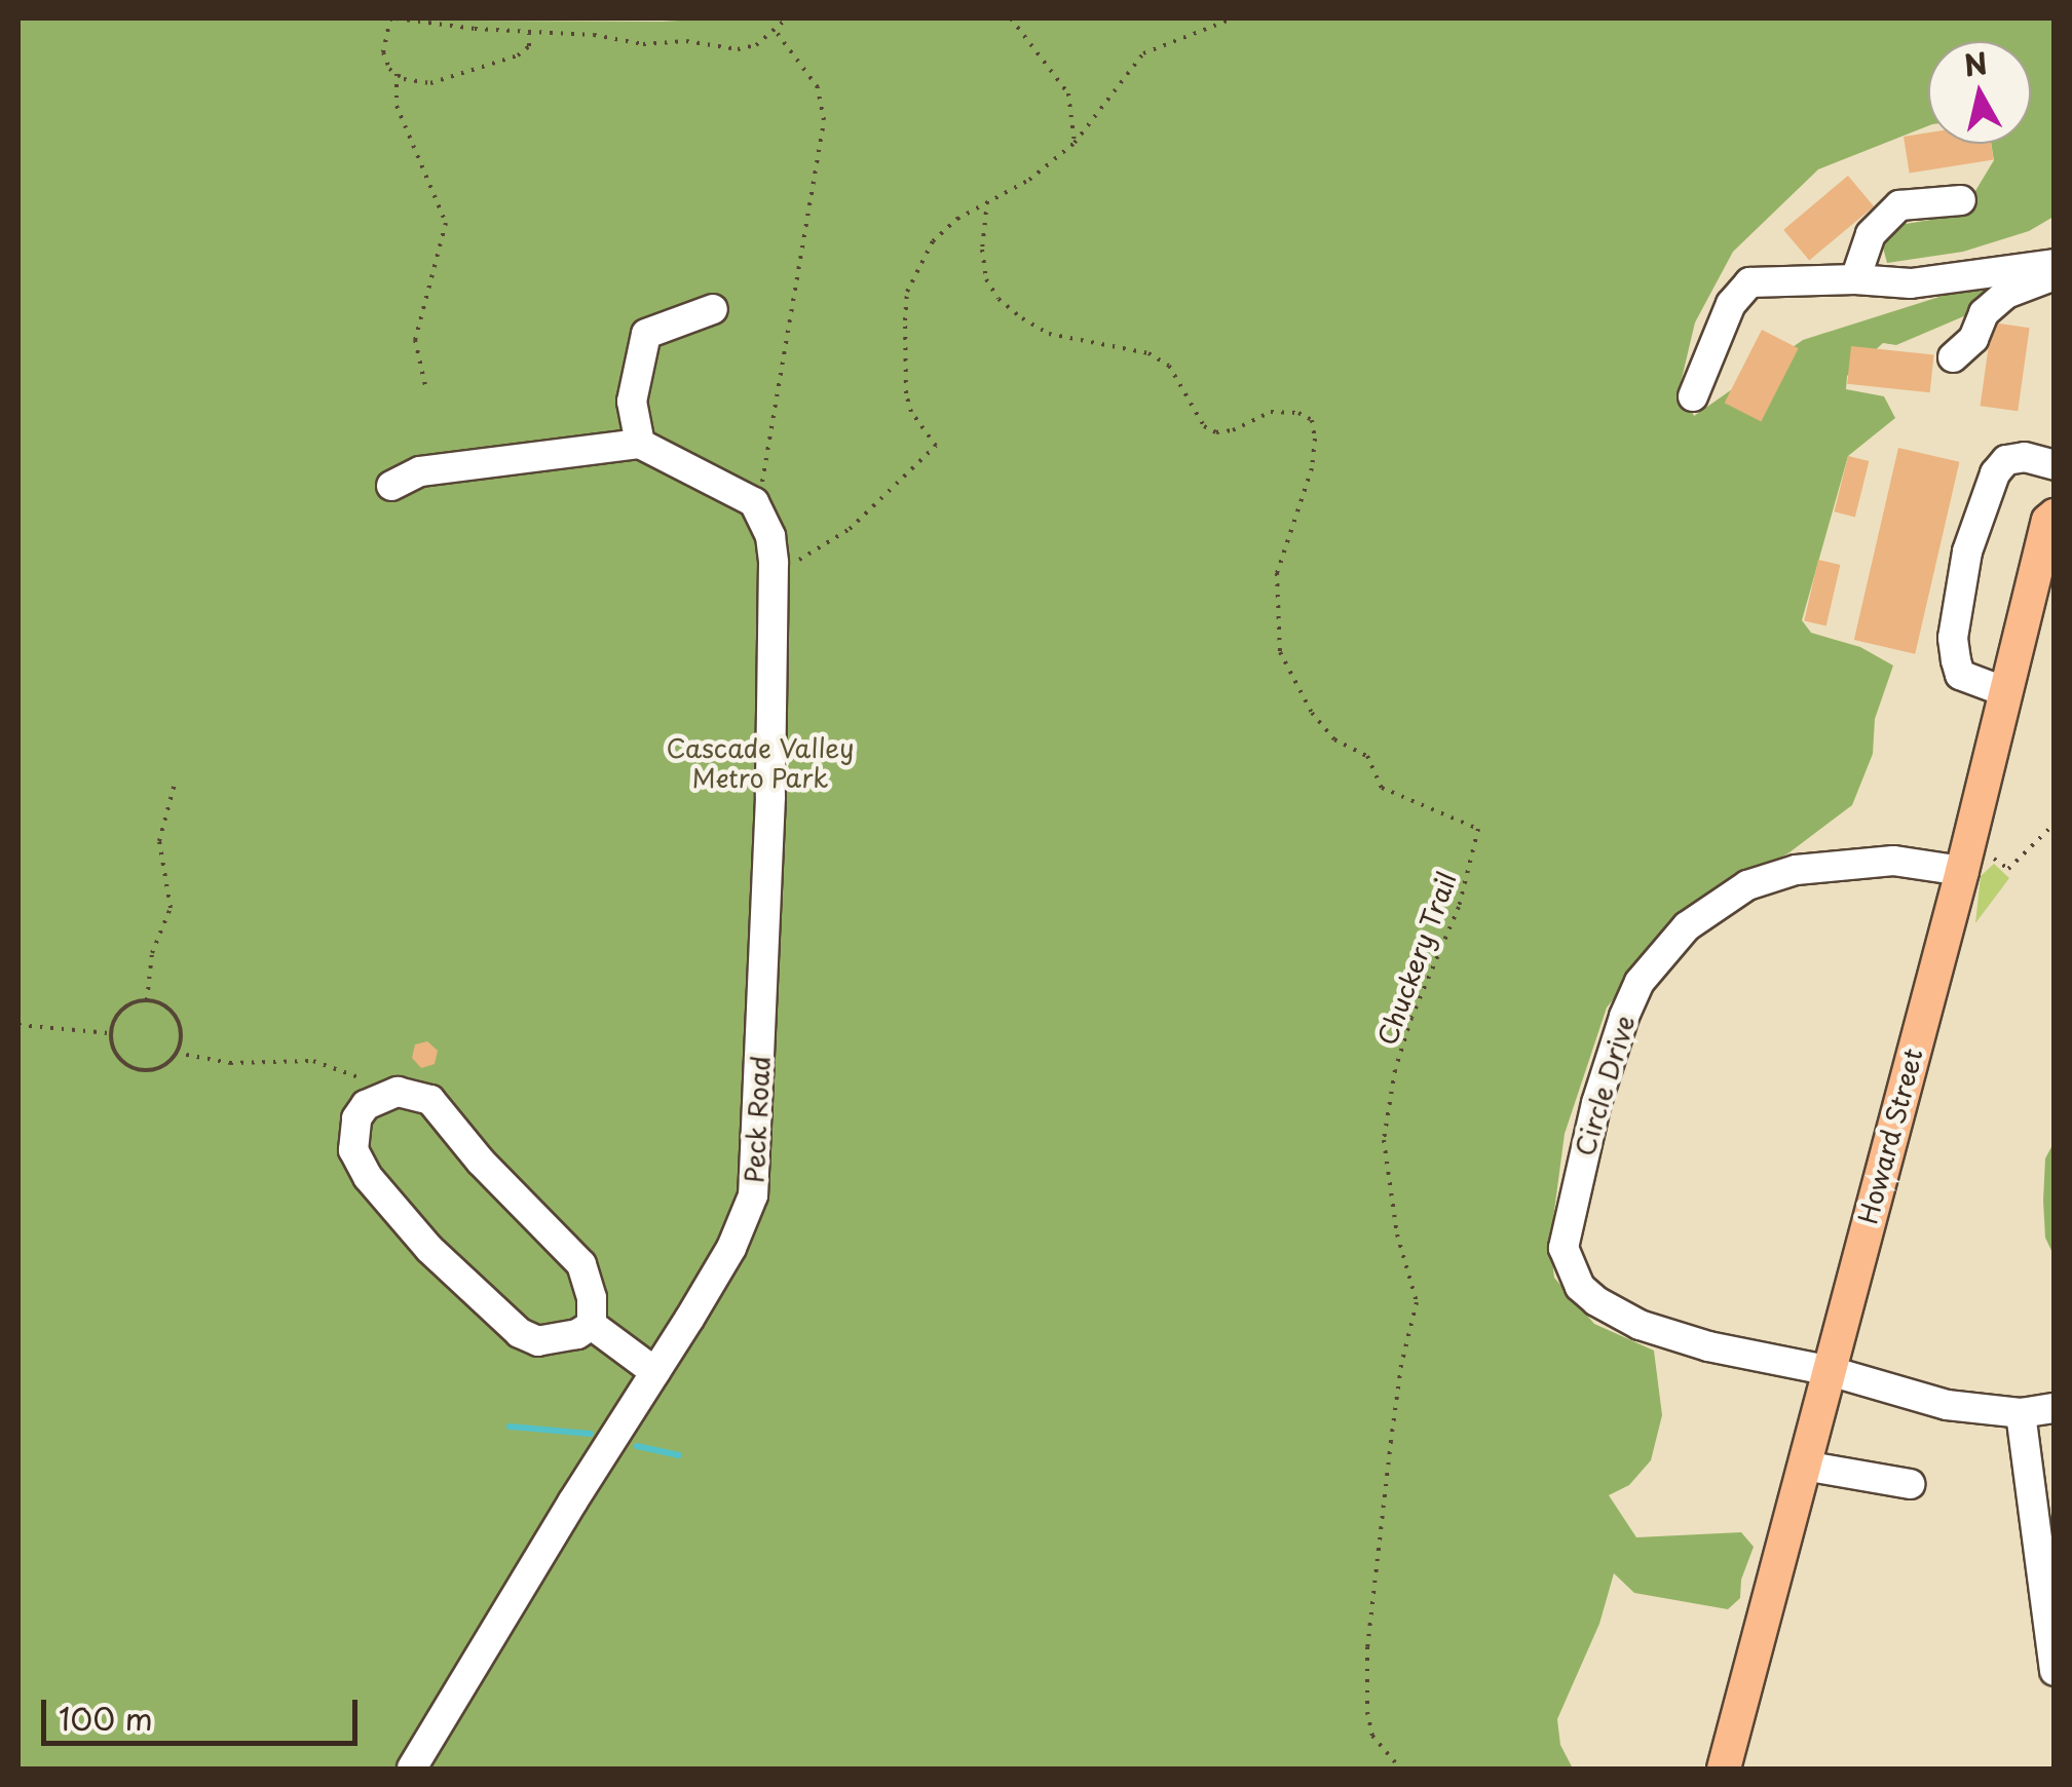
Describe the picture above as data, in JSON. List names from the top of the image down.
{
  "streets": {
    "main road": ["Howard Street"],
    "street": ["Circle Drive", "Peck Road"],
    "path": ["Chuckery Trail"]
  },
  "crossings": [
    ["Circle Drive", "Howard Street"]
  ],
  "parks": ["Cascade Valley Metro Park"],
  "scale_bar": "100 m",
  "north": "top"
}
